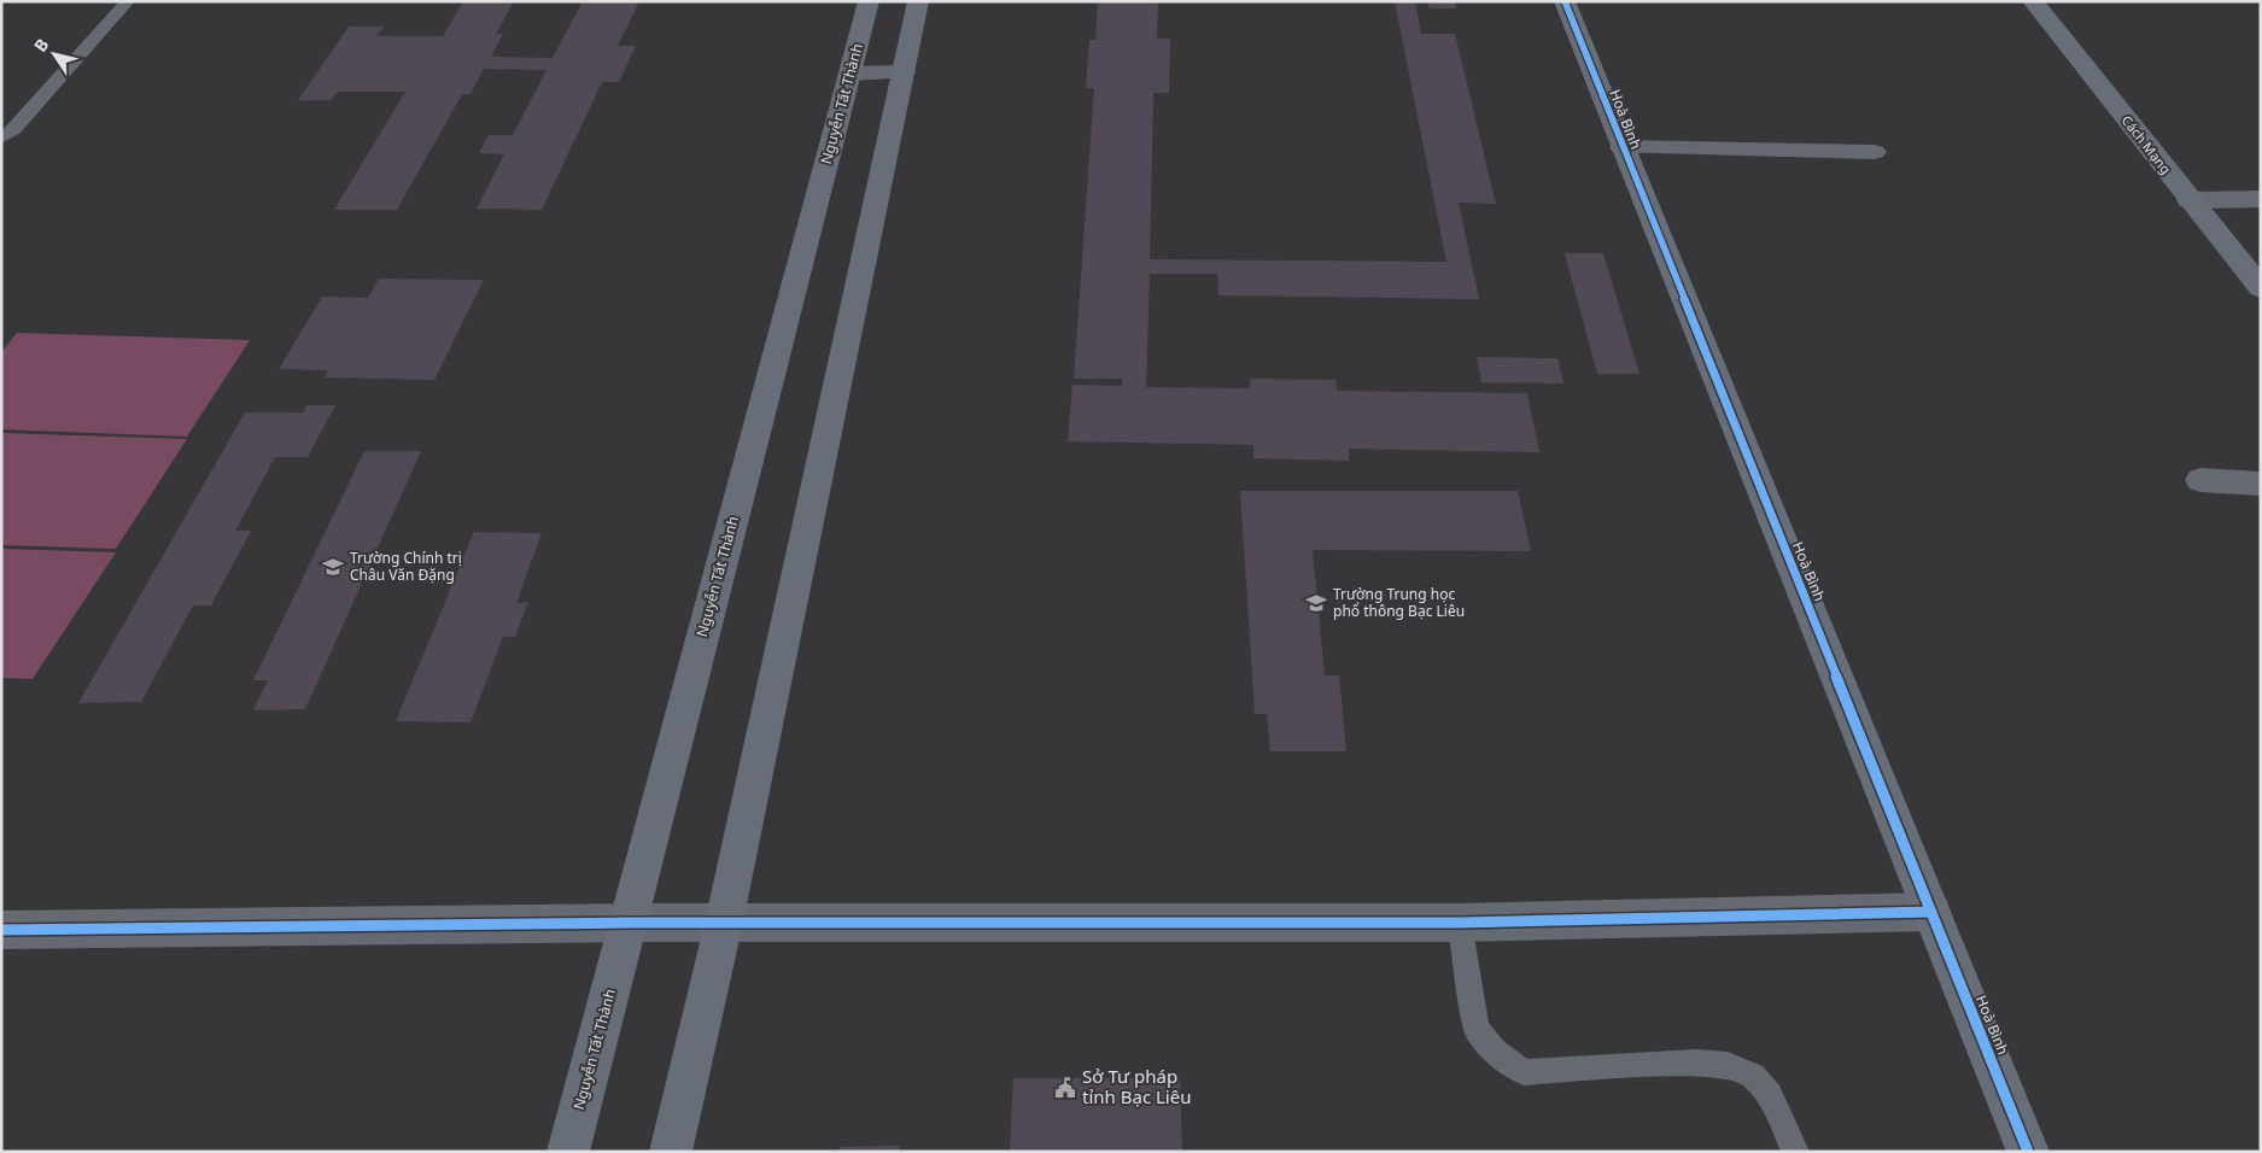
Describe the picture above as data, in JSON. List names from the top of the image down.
{
  "streets": {
    "street": ["Nguyễn Tất Thành", "Hoà Bình", "Cách Mạng"]
  },
  "places": {
    "school or university": ["Trường Chính trị Châu Văn Đặng", "Trường Trung học phổ thông Bạc Liêu"],
    "public building": ["Sở Tư pháp tỉnh Bạc Liêu"]
  },
  "north": "top left"
}
